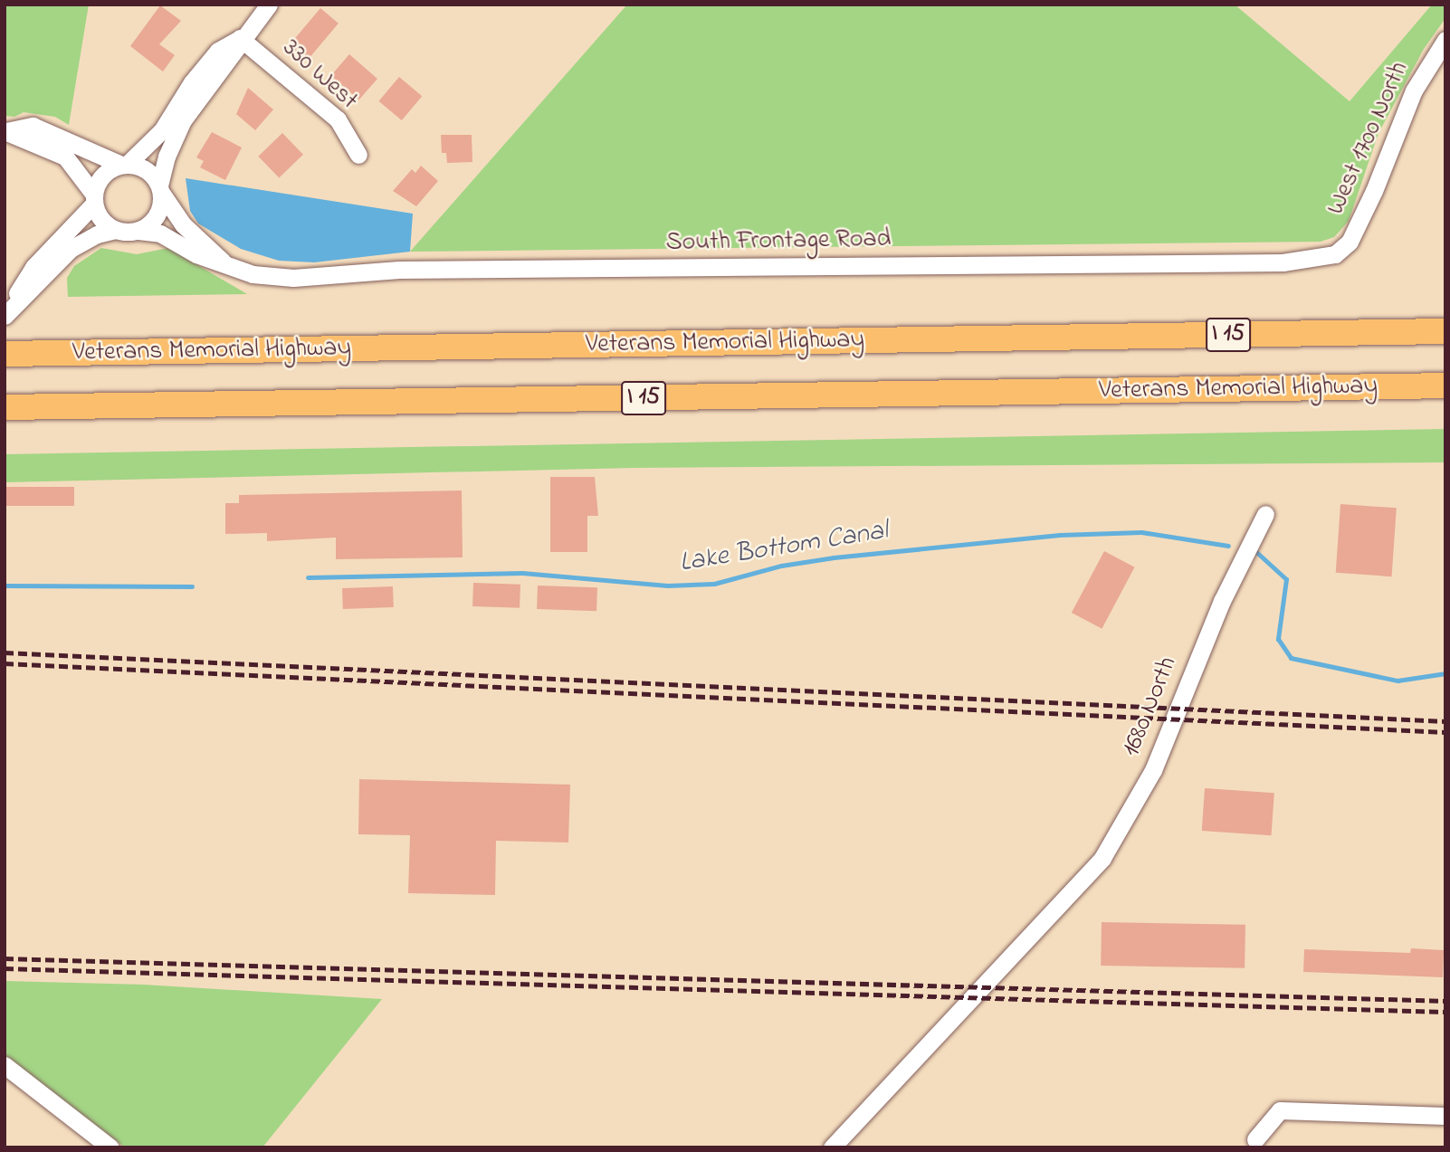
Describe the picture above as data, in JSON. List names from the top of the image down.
{
  "streets": {
    "highway": ["I 15", "Veterans Memorial Highway"],
    "street": [
      "330 West",
      "West 1700 North",
      "South Frontage Road",
      "1680 North"
    ]
  },
  "crossings": [
    ["West 1700 North", "South Frontage Road"]
  ],
  "water": ["Lake Bottom Canal"]
}
